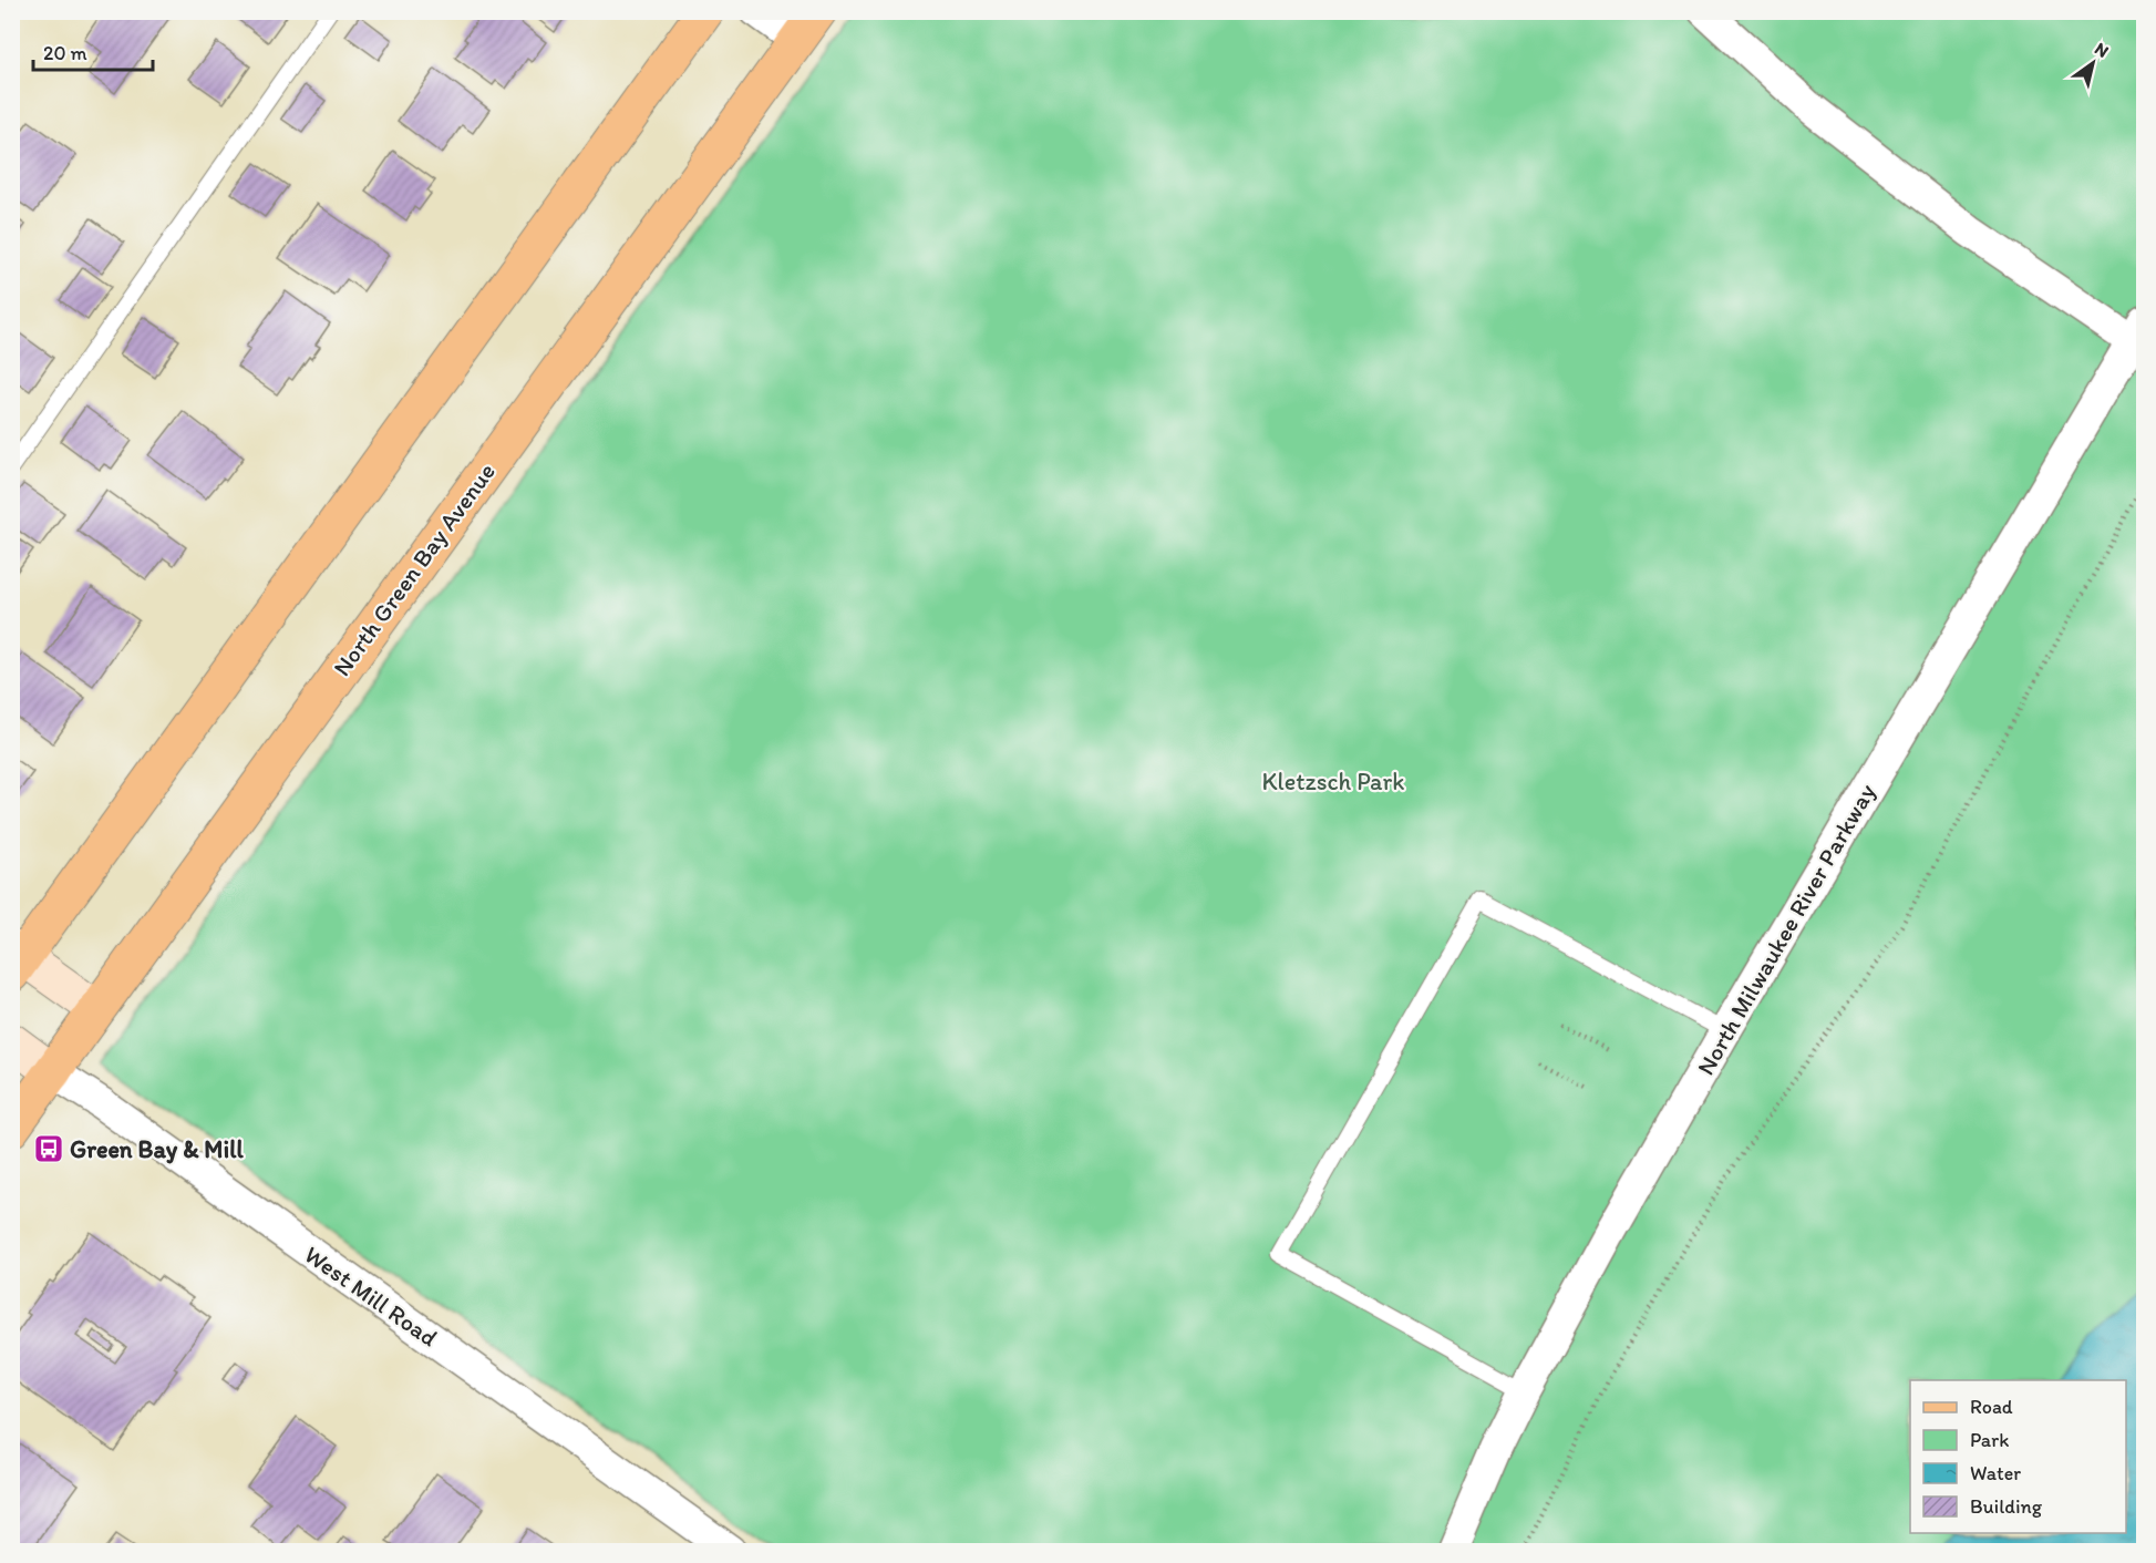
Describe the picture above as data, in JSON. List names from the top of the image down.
{
  "streets": {
    "main road": ["North Green Bay Avenue", "West Mill Road"],
    "street": ["North Milwaukee River Parkway"]
  },
  "crossings": [
    ["North Green Bay Avenue", "West Mill Road"]
  ],
  "parks": ["Kletzsch Park"],
  "places": {
    "bus stop": ["Green Bay & Mill"]
  },
  "legend": [
    "Road",
    "Park",
    "Water",
    "Building"
  ],
  "scale_bar": "20 m",
  "north": "top right"
}
